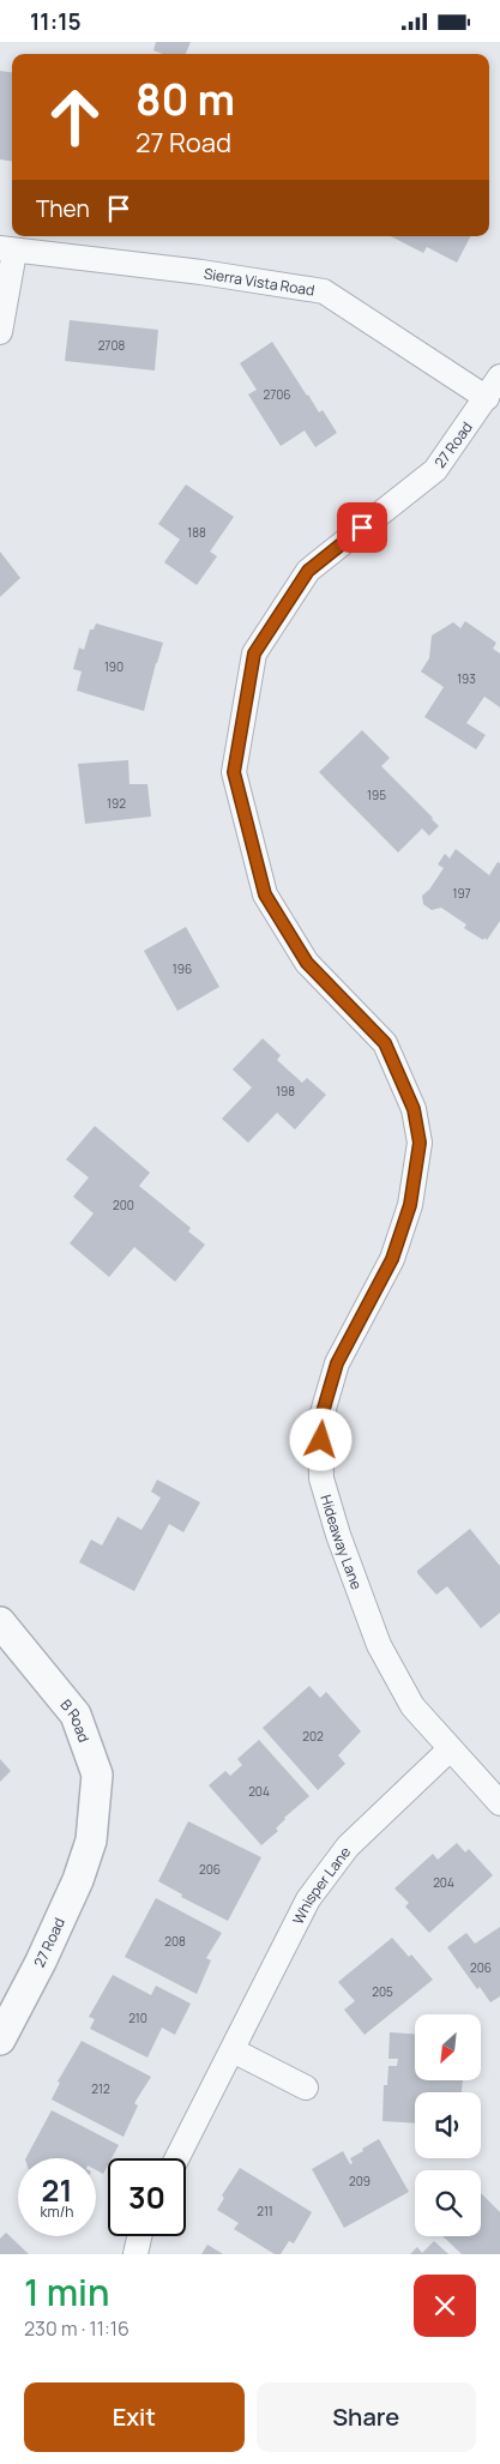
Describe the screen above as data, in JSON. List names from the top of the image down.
{
  "streets": {
    "street": [
      "Sierra Vista Road",
      "27 Road",
      "Hideaway Lane",
      "B Road",
      "Whisper Lane"
    ]
  },
  "crossings": [
    ["Sierra Vista Road", "27 Road"],
    ["27 Road", "Hideaway Lane"],
    ["27 Road", "B Road"],
    ["Hideaway Lane", "Whisper Lane"]
  ],
  "house_numbers": [
    "2708",
    "2706",
    "188",
    "190",
    "193",
    "195",
    "192",
    "197",
    "196",
    "198",
    "200",
    "202",
    "204",
    "206",
    "204",
    "208",
    "206",
    "205",
    "210",
    "212",
    "209",
    "211"
  ],
  "north": "bottom left",
  "page": {
    "status": "11:15",
    "turn": ["80 m", "27 Road"],
    "then": "Then",
    "speed": "21 km/h",
    "limit": "30",
    "heading": ["1 min", "230 m · 11:16"],
    "buttons": ["Exit", "Share"]
  }
}
